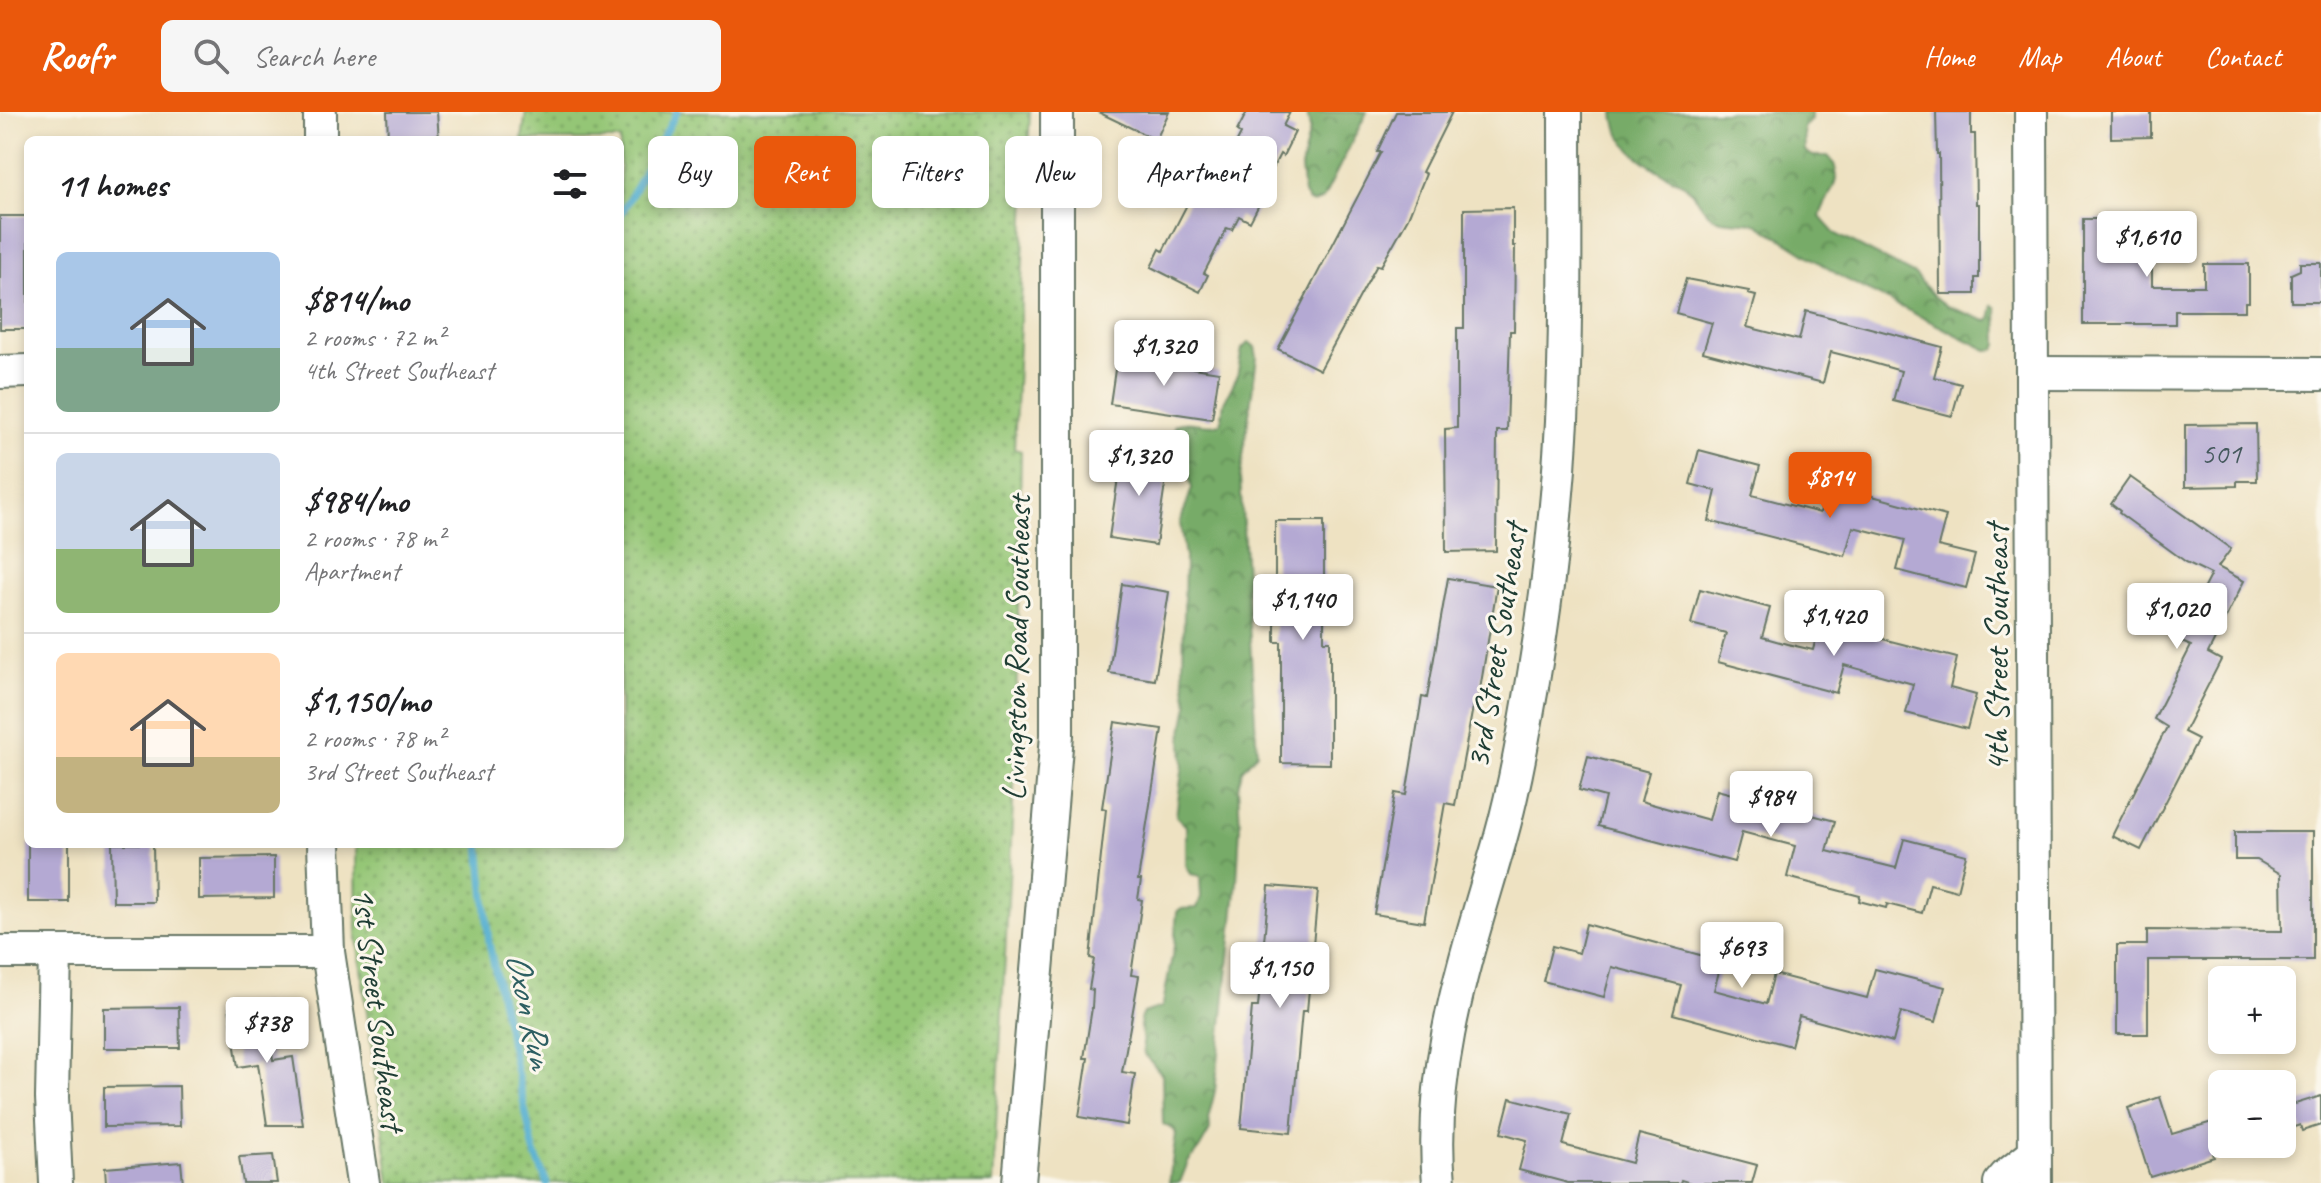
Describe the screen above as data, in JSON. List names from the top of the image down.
{
  "streets": {
    "street": [
      "3rd Street Southeast",
      "Livingston Road Southeast",
      "4th Street Southeast",
      "1st Street Southeast"
    ]
  },
  "water": ["Oxon Run"],
  "house_numbers": ["501"],
  "page": {
    "header": "Roofr",
    "search": "Search here",
    "nav": [
      "Home",
      "Map",
      "About",
      "Contact"
    ],
    "chip": [
      "Buy",
      "Rent",
      "Filters",
      "New",
      "Apartment"
    ],
    "heading": "11 homes",
    "price": [
      "$1,610",
      "$1,320",
      "$1,320",
      "$814",
      "$1,140",
      "$1,020",
      "$1,420",
      "$984",
      "$693",
      "$1,150",
      "$738"
    ],
    "list": [
      {
        "name": "$814/mo",
        "note": "2 rooms · 72 m² · 4th Street Southeast"
      },
      {
        "name": "$984/mo",
        "note": "2 rooms · 78 m² · Apartment"
      },
      {
        "name": "$1,150/mo",
        "note": "2 rooms · 78 m² · 3rd Street Southeast"
      }
    ],
    "map_buttons": ["+", "−"]
  }
}
